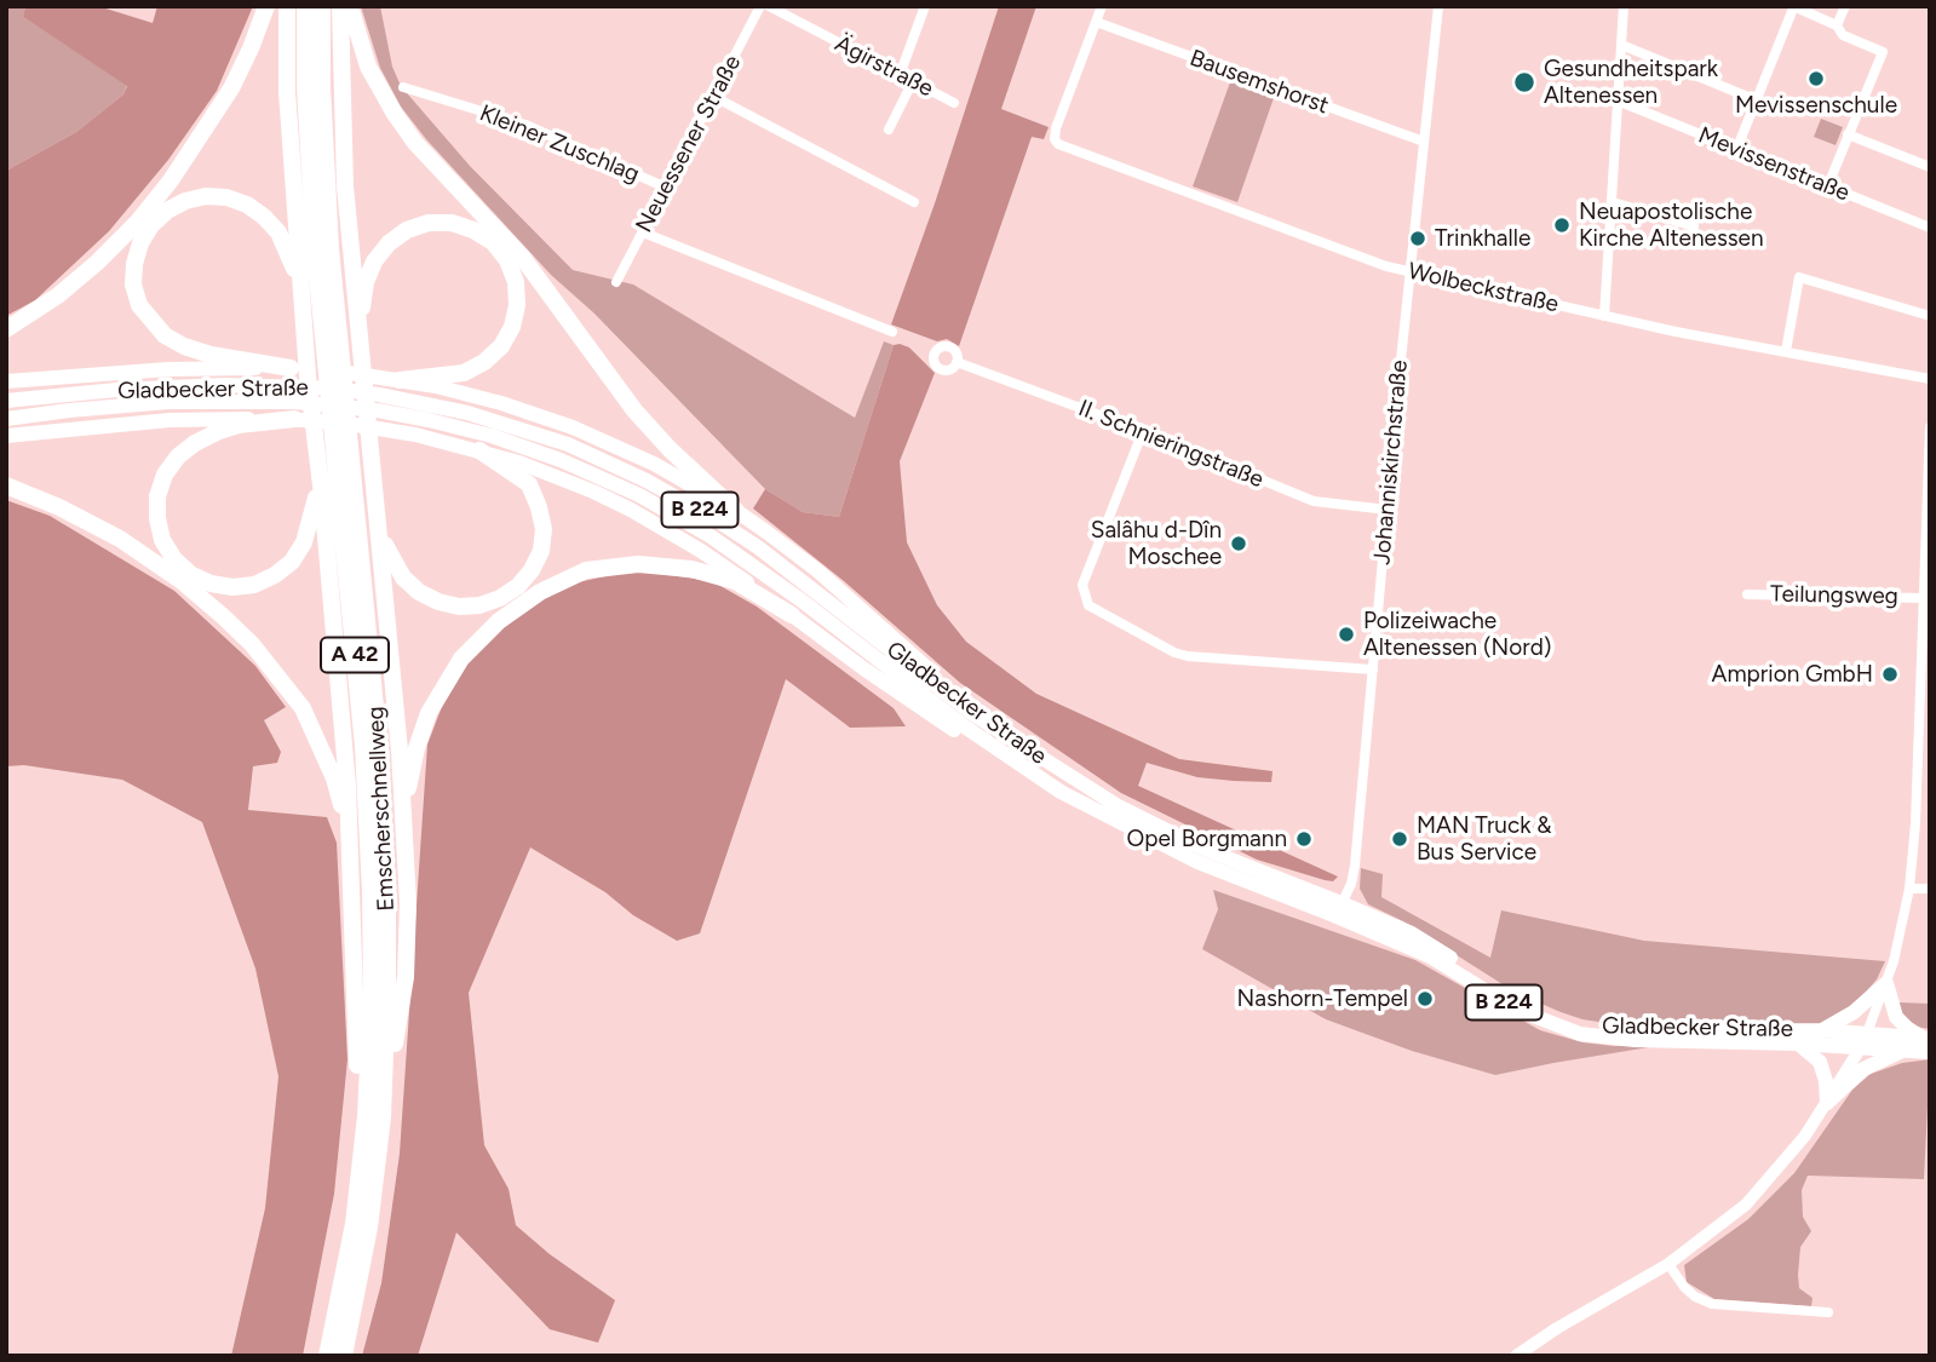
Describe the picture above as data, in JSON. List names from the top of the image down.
{
  "streets": {
    "highway": ["A 42", "Emscherschnellweg"],
    "main road": ["Gladbecker Straße", "B 224"],
    "street": [
      "Ägirstraße",
      "Bausemshorst",
      "Kleiner Zuschlag",
      "Neuessener Straße",
      "Mevissenstraße",
      "Wolbeckstraße",
      "II. Schnieringstraße",
      "Johanniskirchstraße",
      "Teilungsweg"
    ]
  },
  "crossings": [
    ["Bausemshorst", "Wolbeckstraße"],
    ["Bausemshorst", "Johanniskirchstraße"],
    ["Kleiner Zuschlag", "Neuessener Straße"],
    ["Wolbeckstraße", "Johanniskirchstraße"],
    ["Gladbecker Straße", "Johanniskirchstraße"],
    ["Gladbecker Straße", "Teilungsweg"],
    ["II. Schnieringstraße", "Johanniskirchstraße"]
  ],
  "places": [
    "Mevissenschule",
    "Gesundheitspark Altenessen",
    "Neuapostolische Kirche Altenessen",
    "Trinkhalle",
    "Salâhu d-Dîn Moschee",
    "Polizeiwache Altenessen (Nord)",
    "Amprion GmbH",
    "Opel Borgmann",
    "MAN Truck & Bus Service",
    "Nashorn-Tempel"
  ]
}
